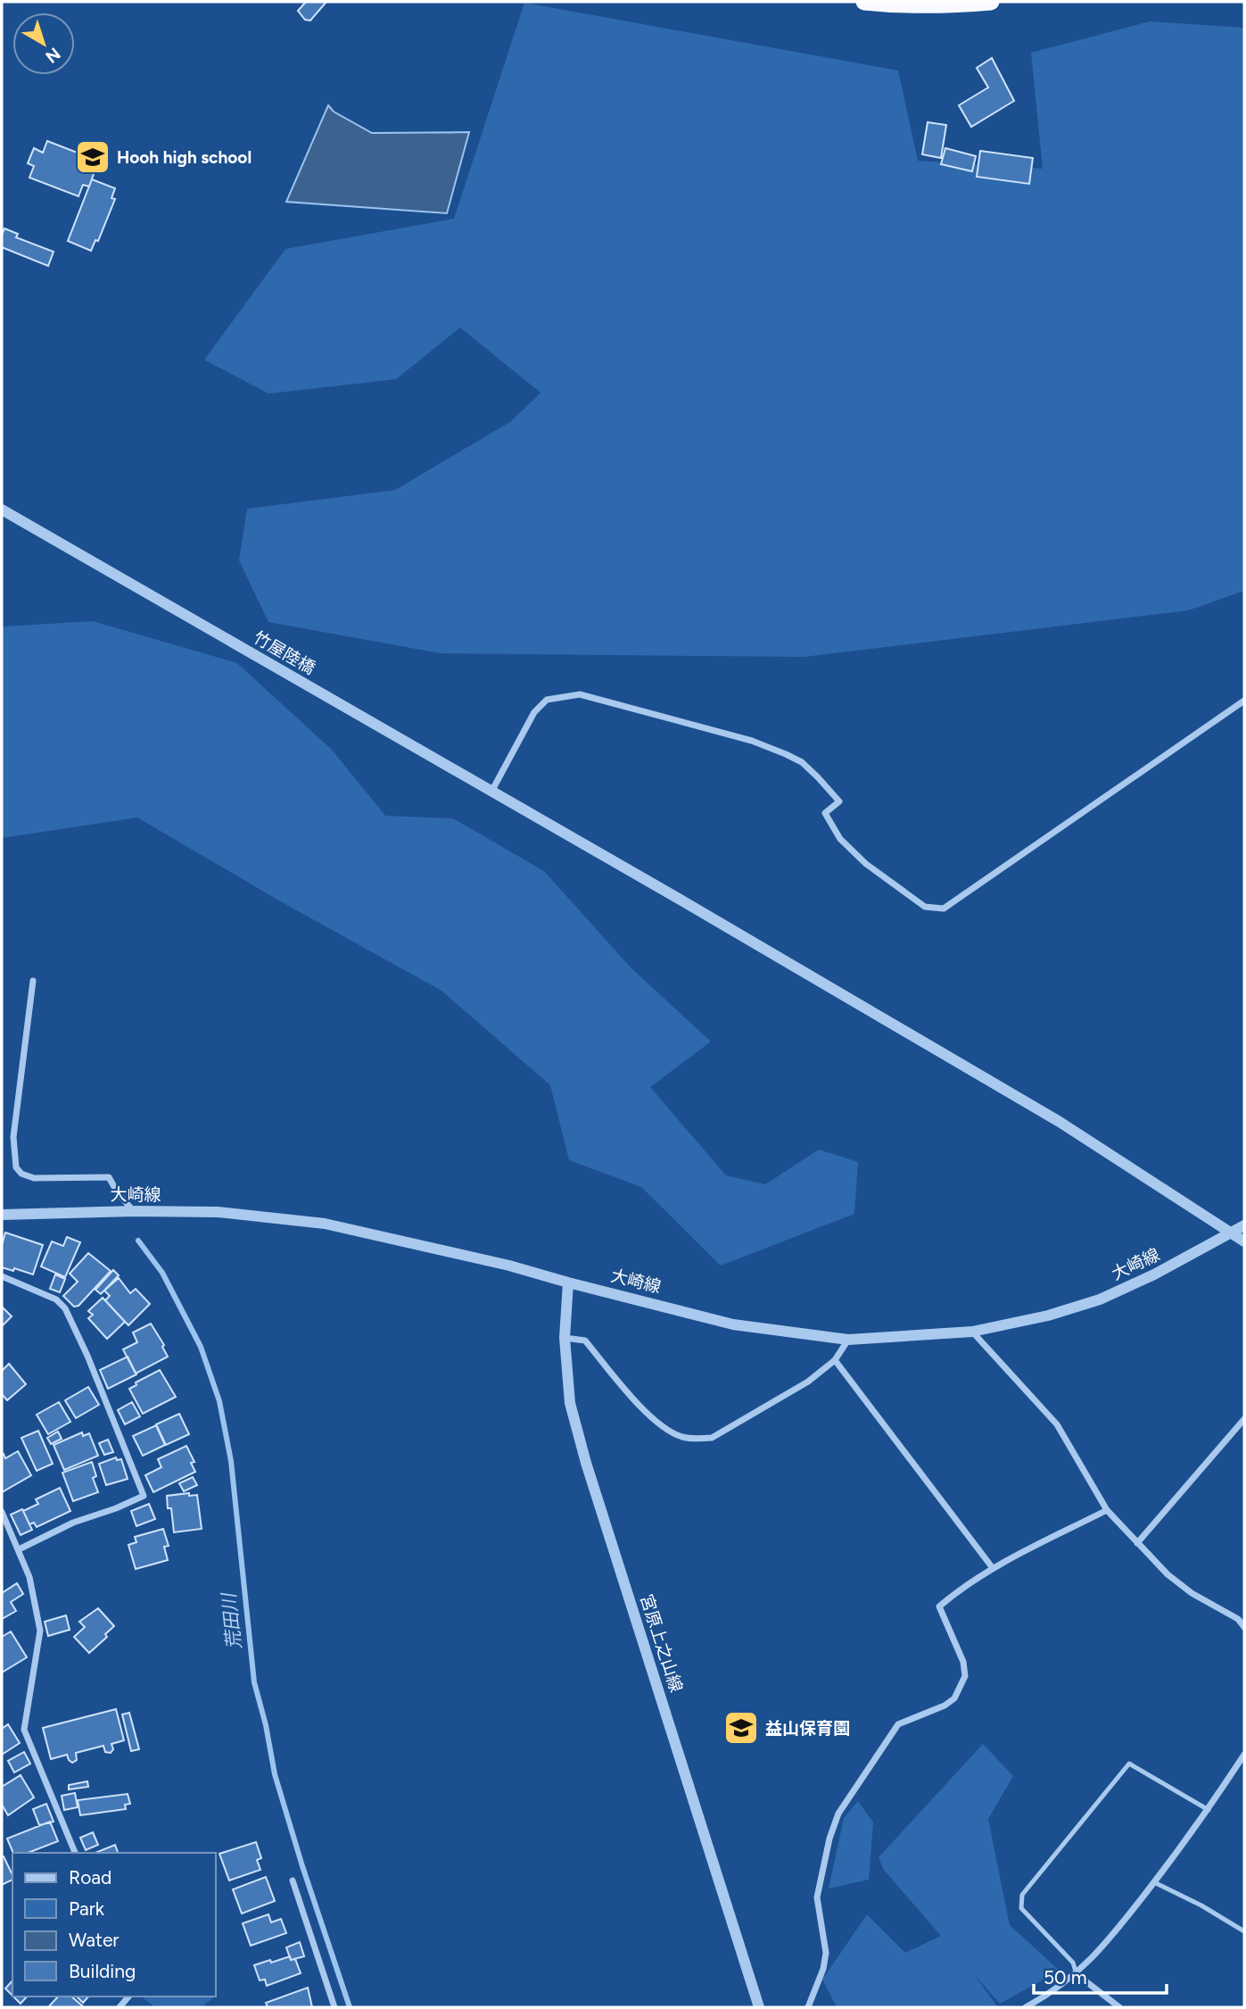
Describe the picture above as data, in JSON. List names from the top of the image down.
{
  "streets": {
    "street": ["竹屋陸橋", "大崎線", "宮原上之山線"]
  },
  "crossings": [
    ["竹屋陸橋", "大崎線"],
    ["大崎線", "宮原上之山線"]
  ],
  "water": ["荒田川"],
  "places": {
    "school or university": ["Hooh high school", "益山保育園"]
  },
  "legend": [
    "Road",
    "Park",
    "Water",
    "Building"
  ],
  "scale_bar": "50 m",
  "north": "bottom right"
}
